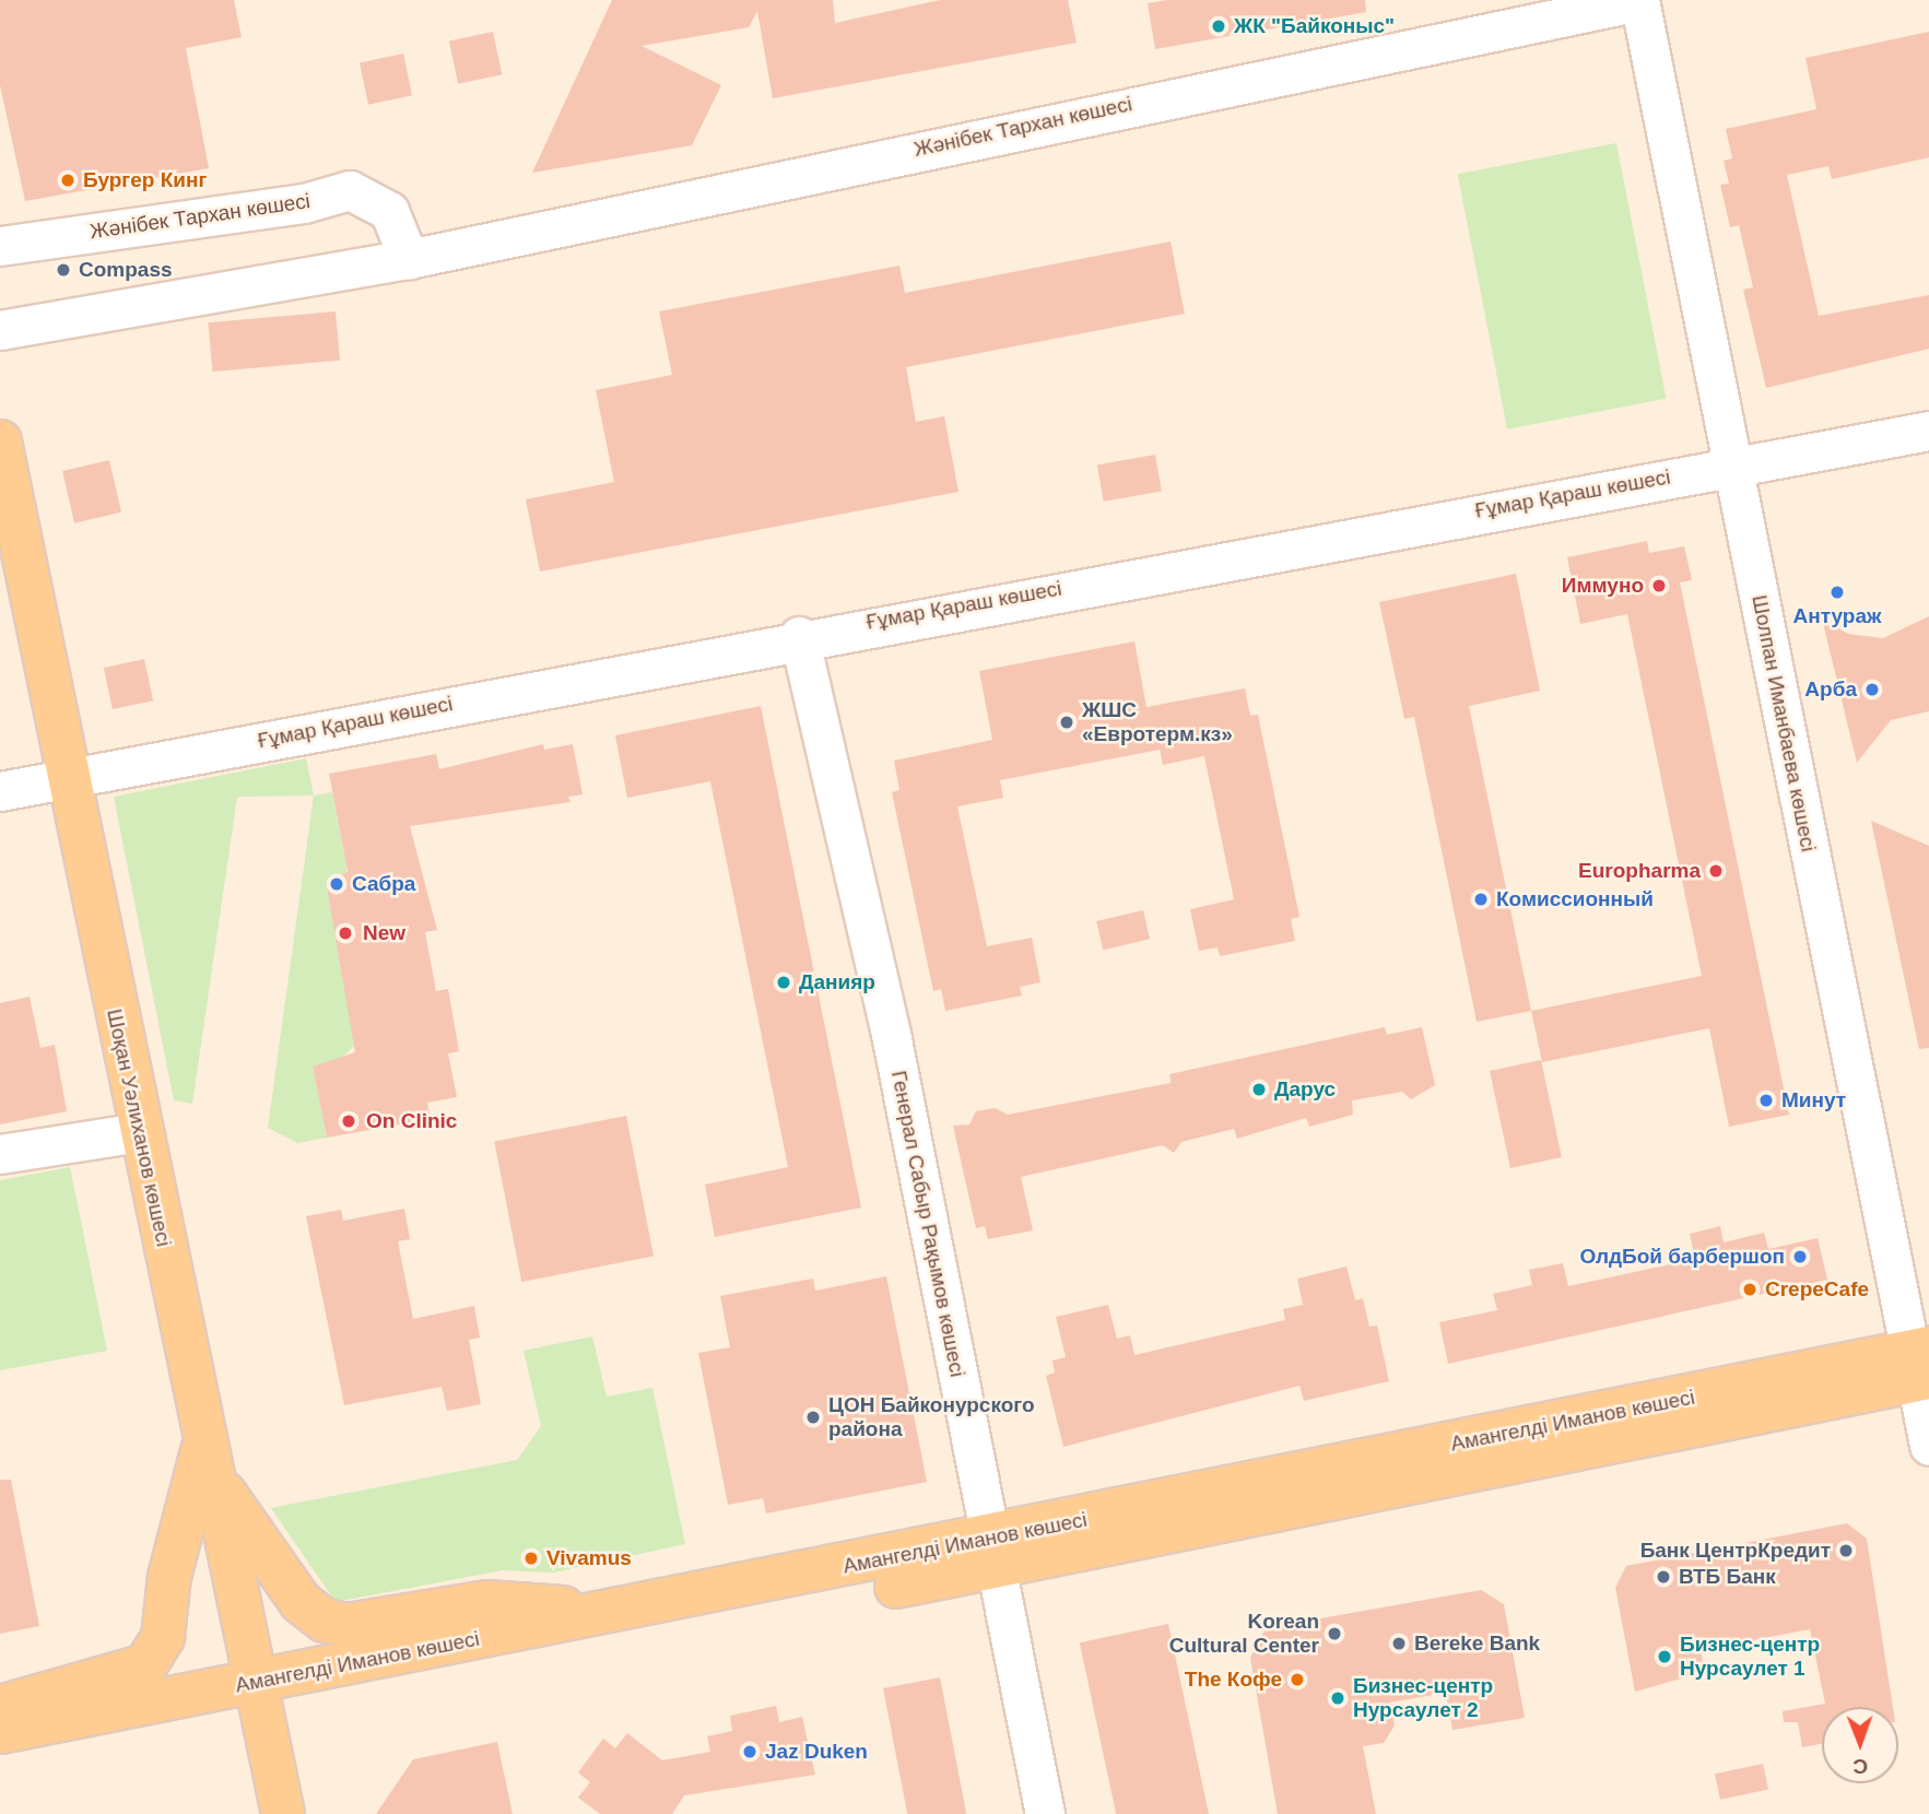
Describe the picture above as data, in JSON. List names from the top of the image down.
{
  "streets": {
    "main road": ["Шоқан Уәлиханов көшесі", "Амангелді Иманов көшесі"],
    "street": [
      "Жәнібек Тархан көшесі",
      "Ғұмар Қараш көшесі",
      "Шолпан Иманбаева көшесі",
      "Генерал Сабыр Рақымов көшесі"
    ]
  },
  "crossings": [
    ["Жәнібек Тархан көшесі", "Шолпан Иманбаева көшесі"],
    ["Ғұмар Қараш көшесі", "Шолпан Иманбаева көшесі"],
    ["Ғұмар Қараш көшесі", "Шоқан Уәлиханов көшесі"],
    ["Ғұмар Қараш көшесі", "Генерал Сабыр Рақымов көшесі"],
    ["Шолпан Иманбаева көшесі", "Амангелді Иманов көшесі"],
    ["Шоқан Уәлиханов көшесі", "Амангелді Иманов көшесі"],
    ["Генерал Сабыр Рақымов көшесі", "Амангелді Иманов көшесі"]
  ],
  "places": [
    "ЖК \"Байконыс\"",
    "Бургер Кинг",
    "Compass",
    "Иммуно",
    "Антураж",
    "Арба",
    "ЖШС «Евротерм.кз»",
    "Europharma",
    "Сабра",
    "Комиссионный",
    "New",
    "Данияр",
    "Дарус",
    "Минут",
    "On Clinic",
    "ОлдБой барбершоп",
    "CrepeCafe",
    "ЦОН Байконурского района",
    "Банк ЦентрКредит",
    "Vivamus",
    "ВТБ Банк",
    "Korean Cultural Center",
    "Bereke Bank",
    "Бизнес-центр Нурсаулет 1",
    "The Кофе",
    "Бизнес-центр Нурсаулет 2",
    "Jaz Duken"
  ],
  "north": "bottom"
}
